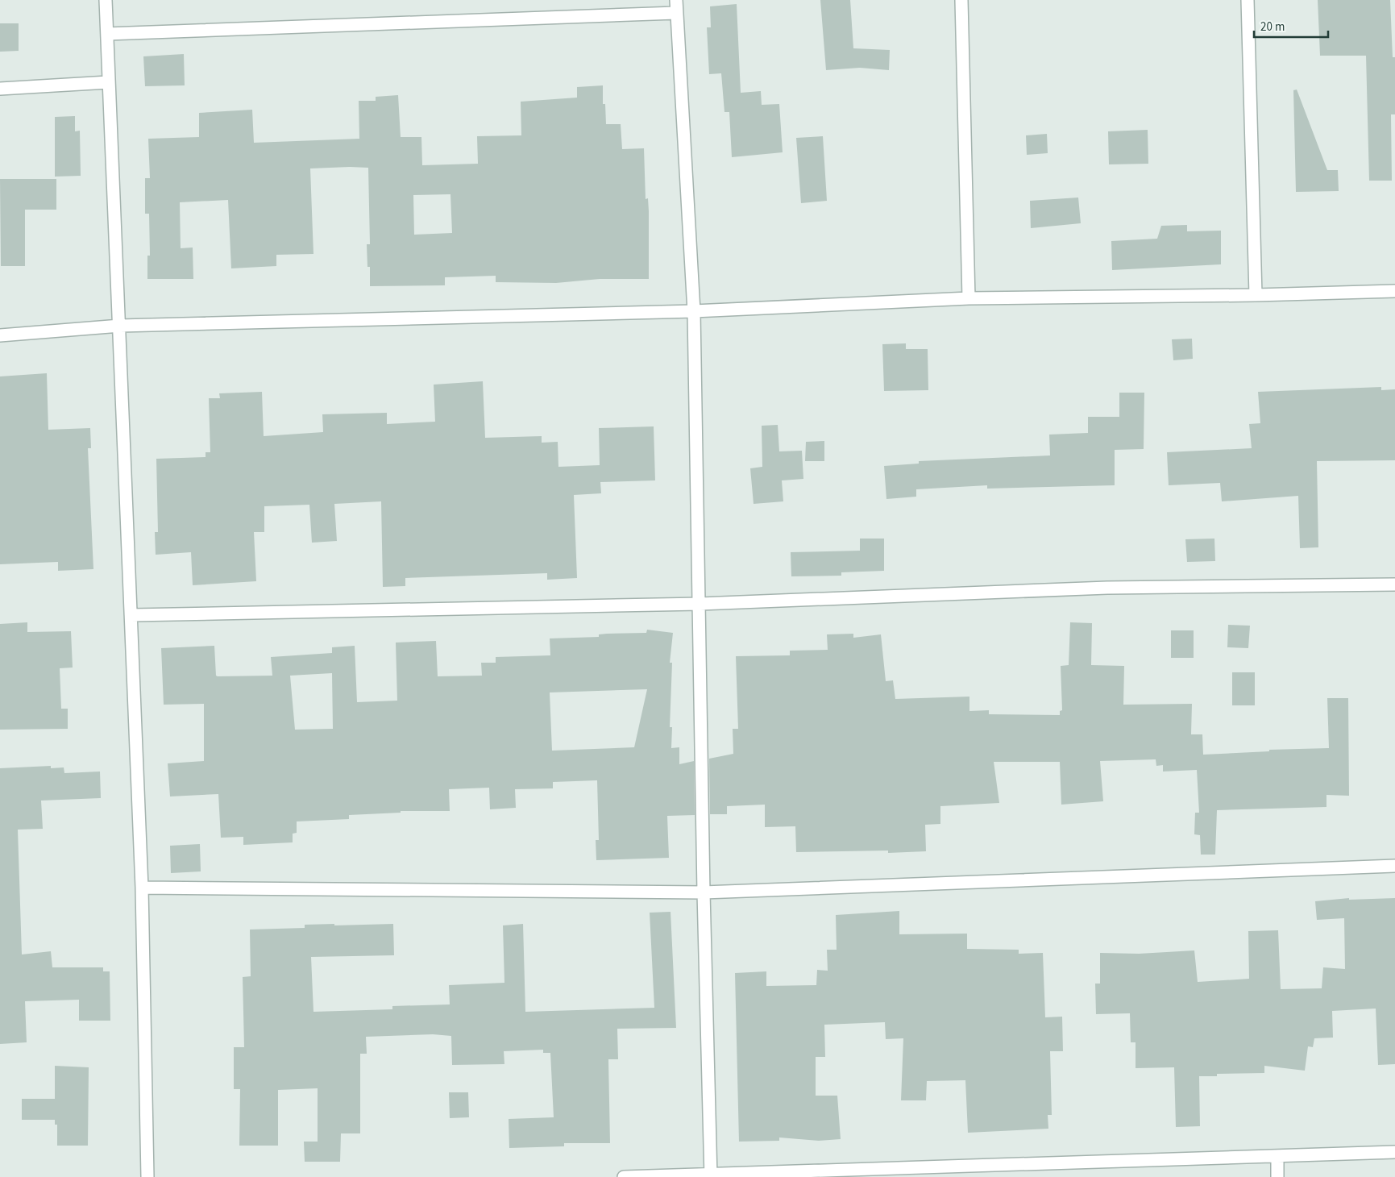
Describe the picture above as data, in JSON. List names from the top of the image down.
{
  "scale_bar": "20 m"
}
